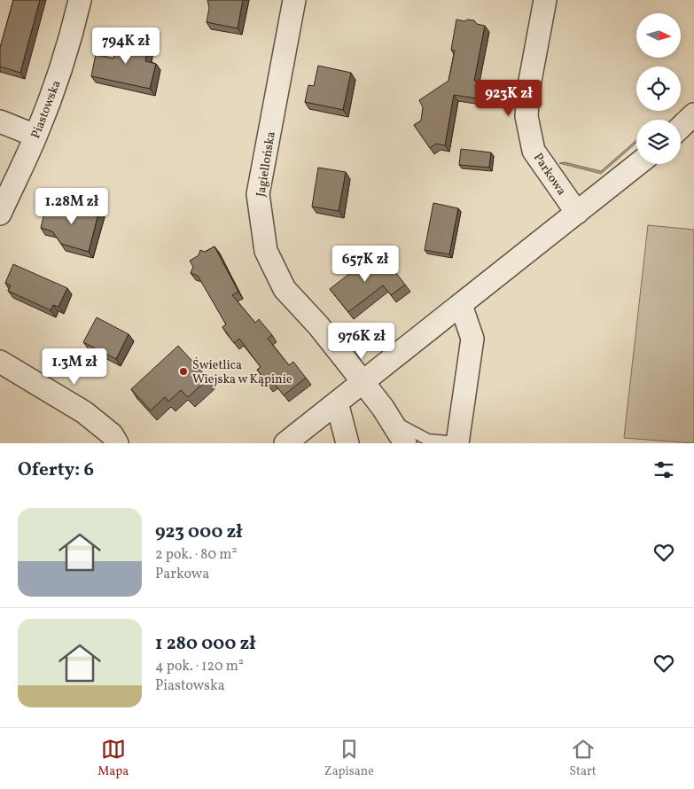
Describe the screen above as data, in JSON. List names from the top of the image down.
{
  "streets": {
    "street": ["Piastowska", "Jagiellońska", "Parkowa"]
  },
  "places": ["Świetlica Wiejska w Kąpinie"],
  "north": "right",
  "page": {
    "price": [
      "794K zł",
      "923K zł",
      "1.28M zł",
      "657K zł",
      "976K zł",
      "1.3M zł"
    ],
    "heading": "Oferty: 6",
    "list": [
      {
        "name": "923 000 zł",
        "note": "2 pok. · 80 m² · Parkowa"
      },
      {
        "name": "1 280 000 zł",
        "note": "4 pok. · 120 m² · Piastowska"
      }
    ],
    "tabs": ["Mapa", "Zapisane", "Start"]
  }
}
